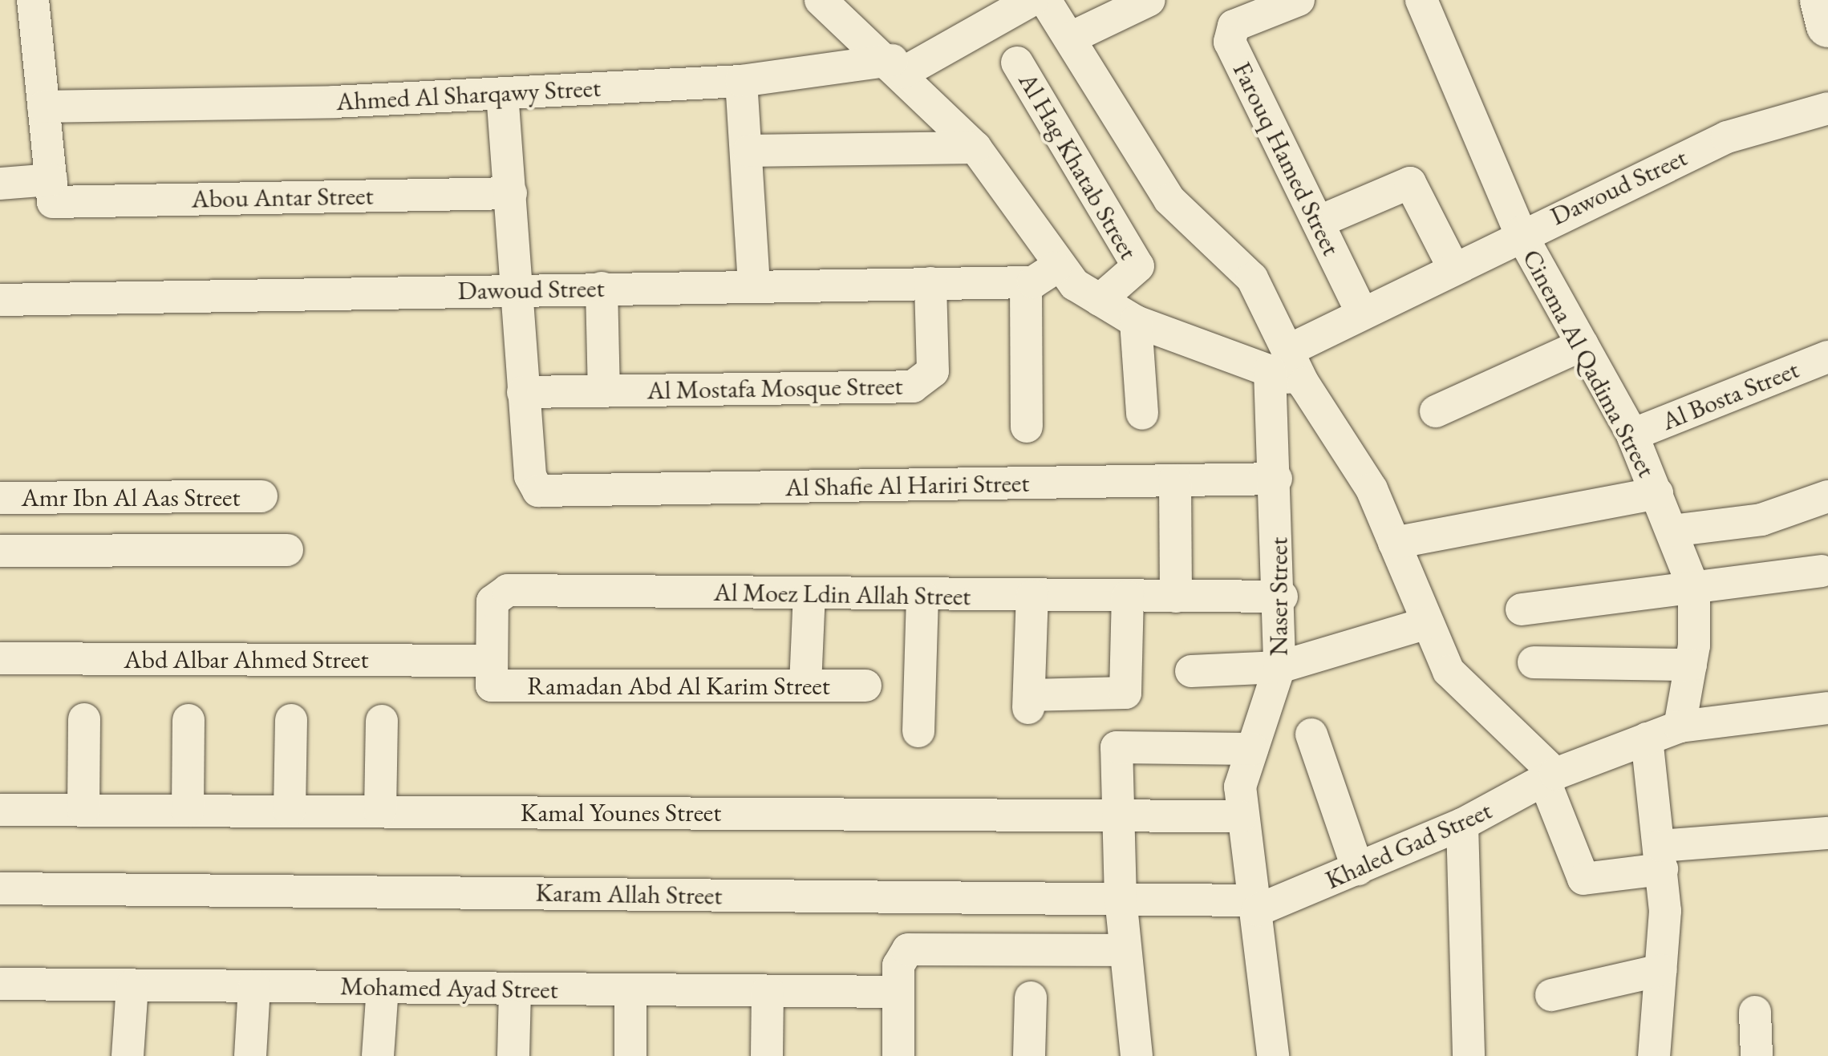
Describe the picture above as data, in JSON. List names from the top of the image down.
{
  "streets": {
    "street": [
      "Ahmed Al Sharqawy Street",
      "Farouq Hamed Street",
      "Al Hag Khatab Street",
      "Dawoud Street",
      "Abou Antar Street",
      "Cinema Al Qadima Street",
      "Al Mostafa Mosque Street",
      "Al Bosta Street",
      "Al Shafie Al Hariri Street",
      "Amr Ibn Al Aas Street",
      "Al Moez Ldin Allah Street",
      "Naser Street",
      "Abd Albar Ahmed Street",
      "Ramadan Abd Al Karim Street",
      "Kamal Younes Street",
      "Khaled Gad Street",
      "Karam Allah Street",
      "Mohamed Ayad Street"
    ]
  },
  "crossings": [
    ["Farouq Hamed Street", "Dawoud Street"],
    ["Dawoud Street", "Cinema Al Qadima Street"],
    ["Dawoud Street", "Al Mostafa Mosque Street"],
    ["Dawoud Street", "Naser Street"],
    ["Cinema Al Qadima Street", "Al Bosta Street"],
    ["Cinema Al Qadima Street", "Khaled Gad Street"],
    ["Al Mostafa Mosque Street", "Al Shafie Al Hariri Street"],
    ["Al Shafie Al Hariri Street", "Naser Street"],
    ["Al Moez Ldin Allah Street", "Naser Street"],
    ["Al Moez Ldin Allah Street", "Abd Albar Ahmed Street"],
    ["Al Moez Ldin Allah Street", "Ramadan Abd Al Karim Street"],
    ["Naser Street", "Kamal Younes Street"],
    ["Naser Street", "Khaled Gad Street"],
    ["Naser Street", "Karam Allah Street"],
    ["Abd Albar Ahmed Street", "Ramadan Abd Al Karim Street"],
    ["Khaled Gad Street", "Karam Allah Street"]
  ]
}
